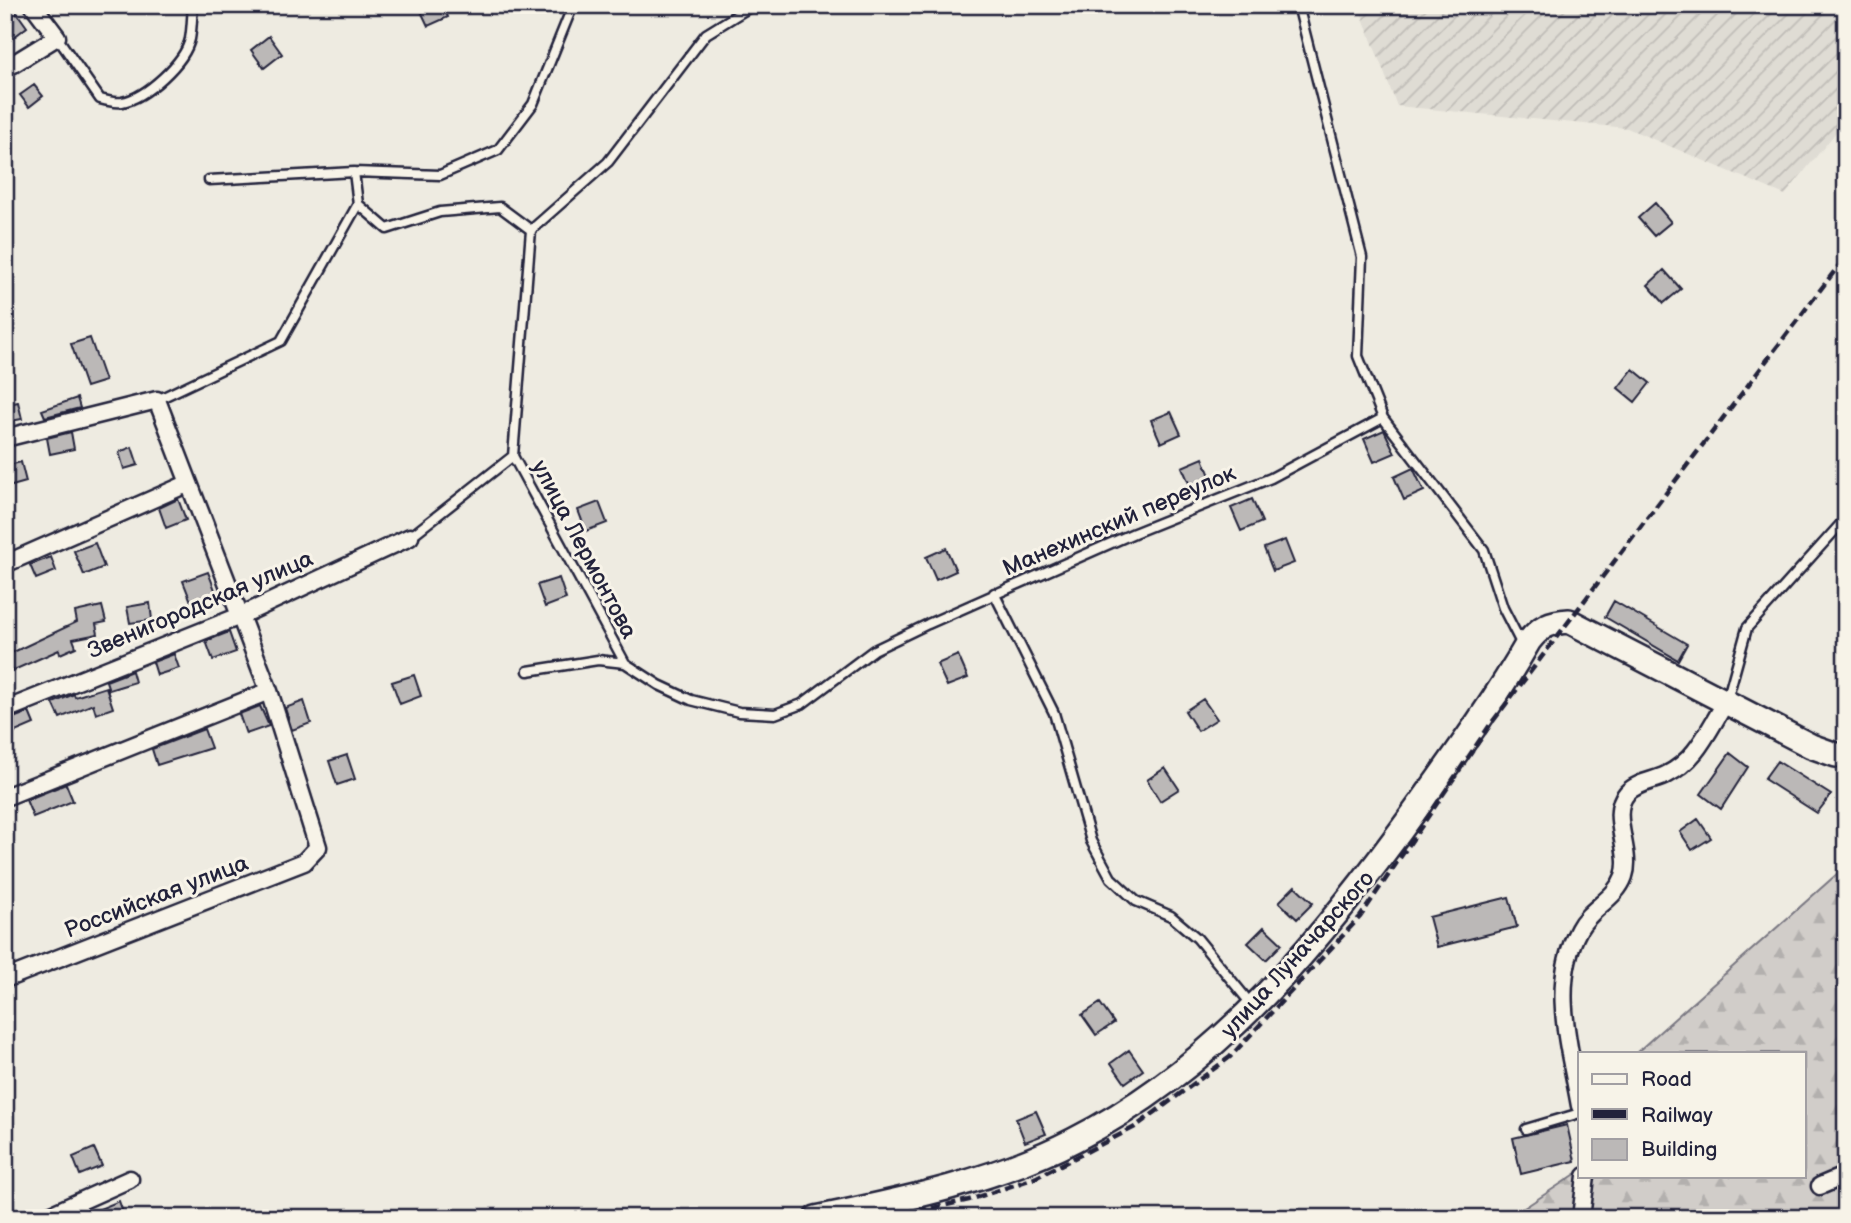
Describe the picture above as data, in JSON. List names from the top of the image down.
{
  "streets": {
    "main road": ["улица Луначарского"],
    "street": ["Звенигородская улица", "Российская улица"],
    "lane": ["Манехинский переулок", "улица Лермонтова"]
  },
  "crossings": [
    ["Манехинский переулок", "улица Лермонтова"],
    ["улица Лермонтова", "Звенигородская улица"]
  ],
  "legend": ["Road", "Railway", "Building"]
}
